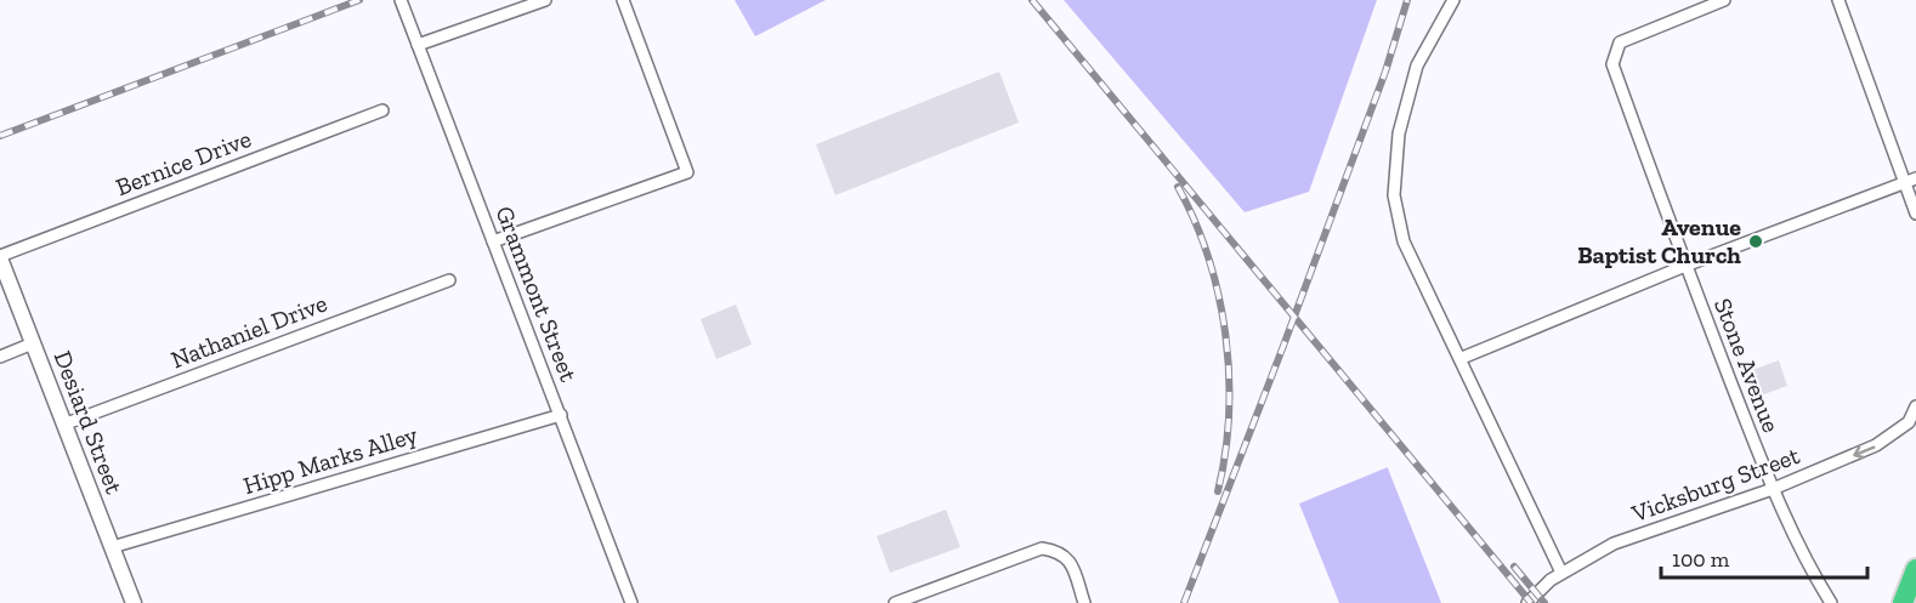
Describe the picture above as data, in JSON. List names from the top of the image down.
{
  "streets": {
    "street": [
      "Bernice Drive",
      "Grammont Street",
      "Nathaniel Drive",
      "Stone Avenue",
      "Desiard Street",
      "Hipp Marks Alley",
      "Vicksburg Street"
    ]
  },
  "crossings": [
    ["Bernice Drive", "Desiard Street"],
    ["Grammont Street", "Hipp Marks Alley"],
    ["Nathaniel Drive", "Desiard Street"],
    ["Stone Avenue", "Vicksburg Street"],
    ["Desiard Street", "Hipp Marks Alley"]
  ],
  "one_way": ["Vicksburg Street"],
  "places": ["Avenue Baptist Church"],
  "scale_bar": "100 m"
}
